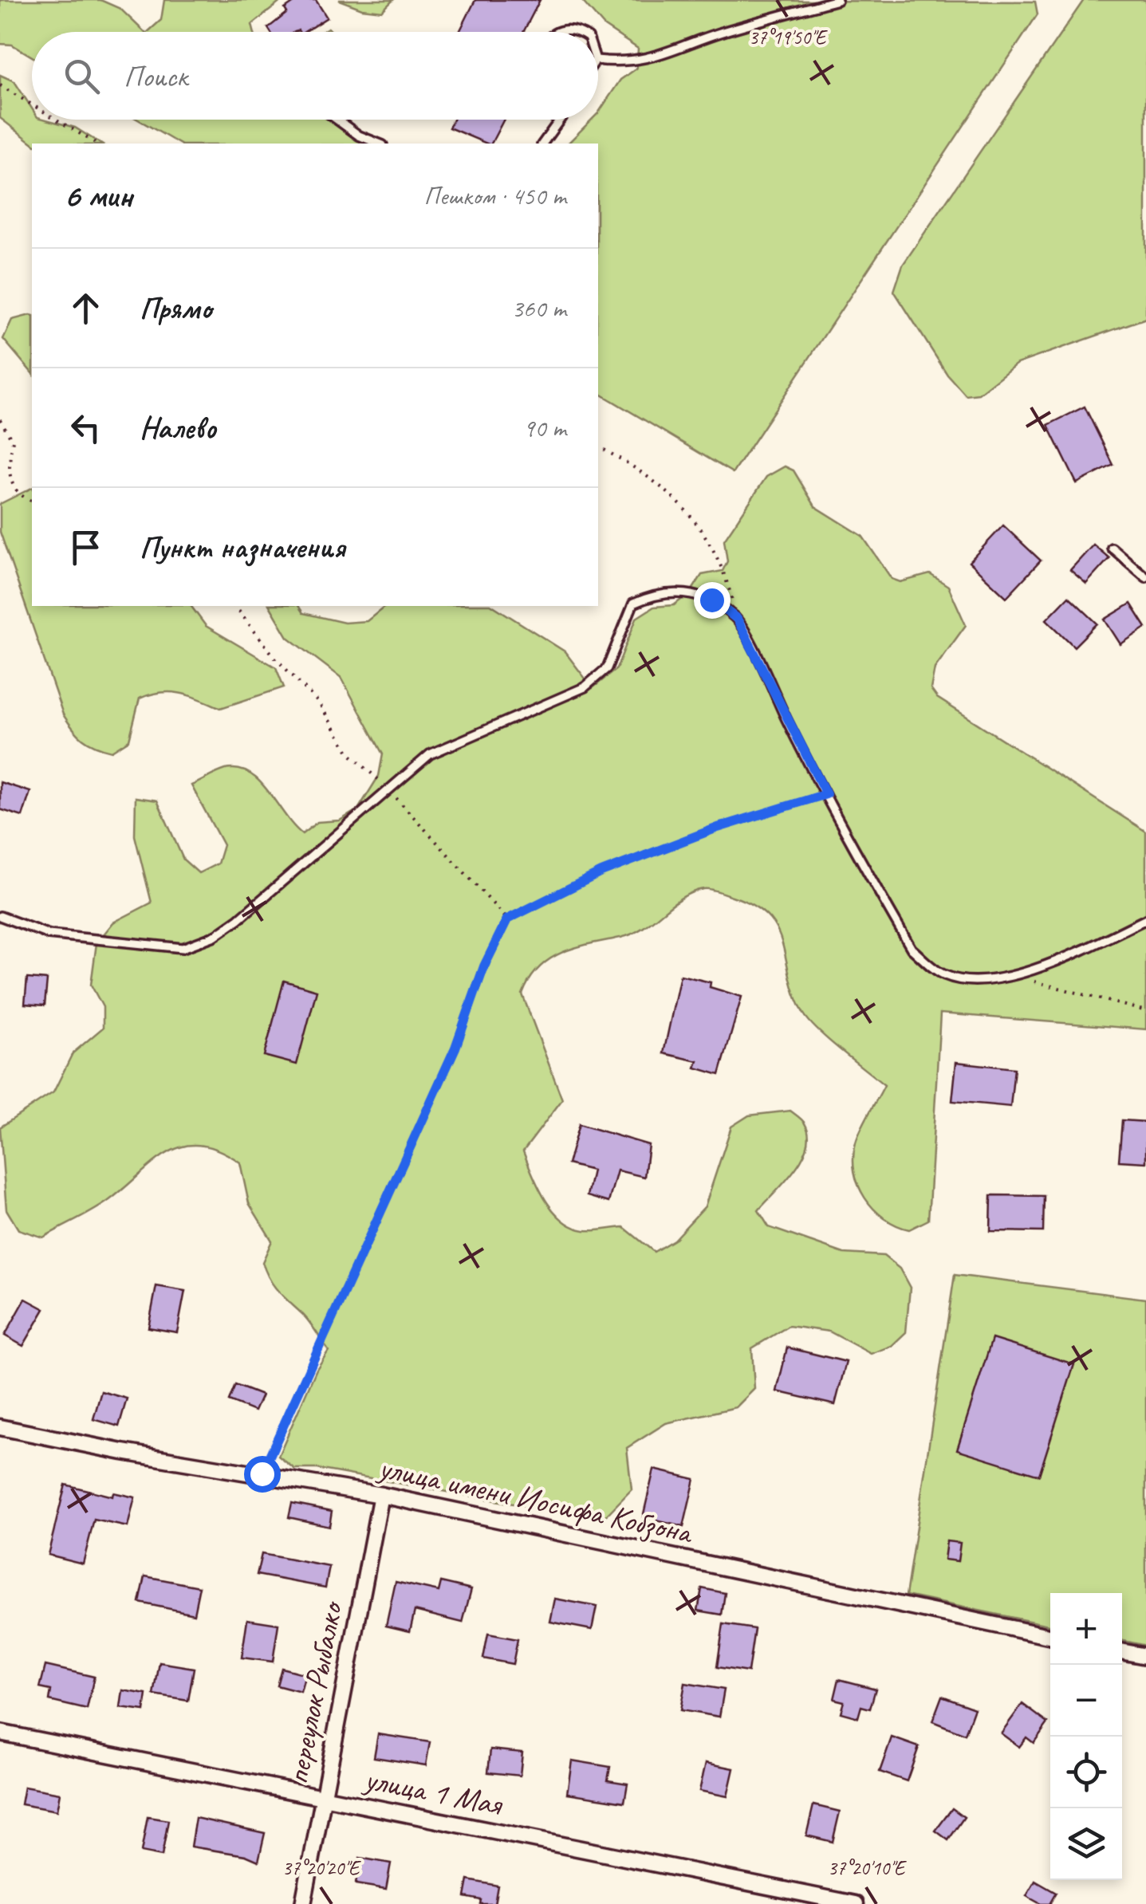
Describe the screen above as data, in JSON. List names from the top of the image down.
{
  "streets": {
    "street": ["улица имени Иосифа Кобзона", "переулок Рыбалко", "улица 1 Мая"]
  },
  "crossings": [
    ["улица имени Иосифа Кобзона", "переулок Рыбалко"],
    ["переулок Рыбалко", "улица 1 Мая"]
  ],
  "page": {
    "search": "Поиск",
    "heading": ["6 мин", "Пешком · 450 m"],
    "list": [
      ["Прямо", "360 m"],
      ["Налево", "90 m"],
      "Пункт назначения"
    ],
    "map_buttons": ["+", "−"]
  },
  "coordinates": ["37°19'50\"E", "37°20'20\"E", "37°20'10\"E"]
}
